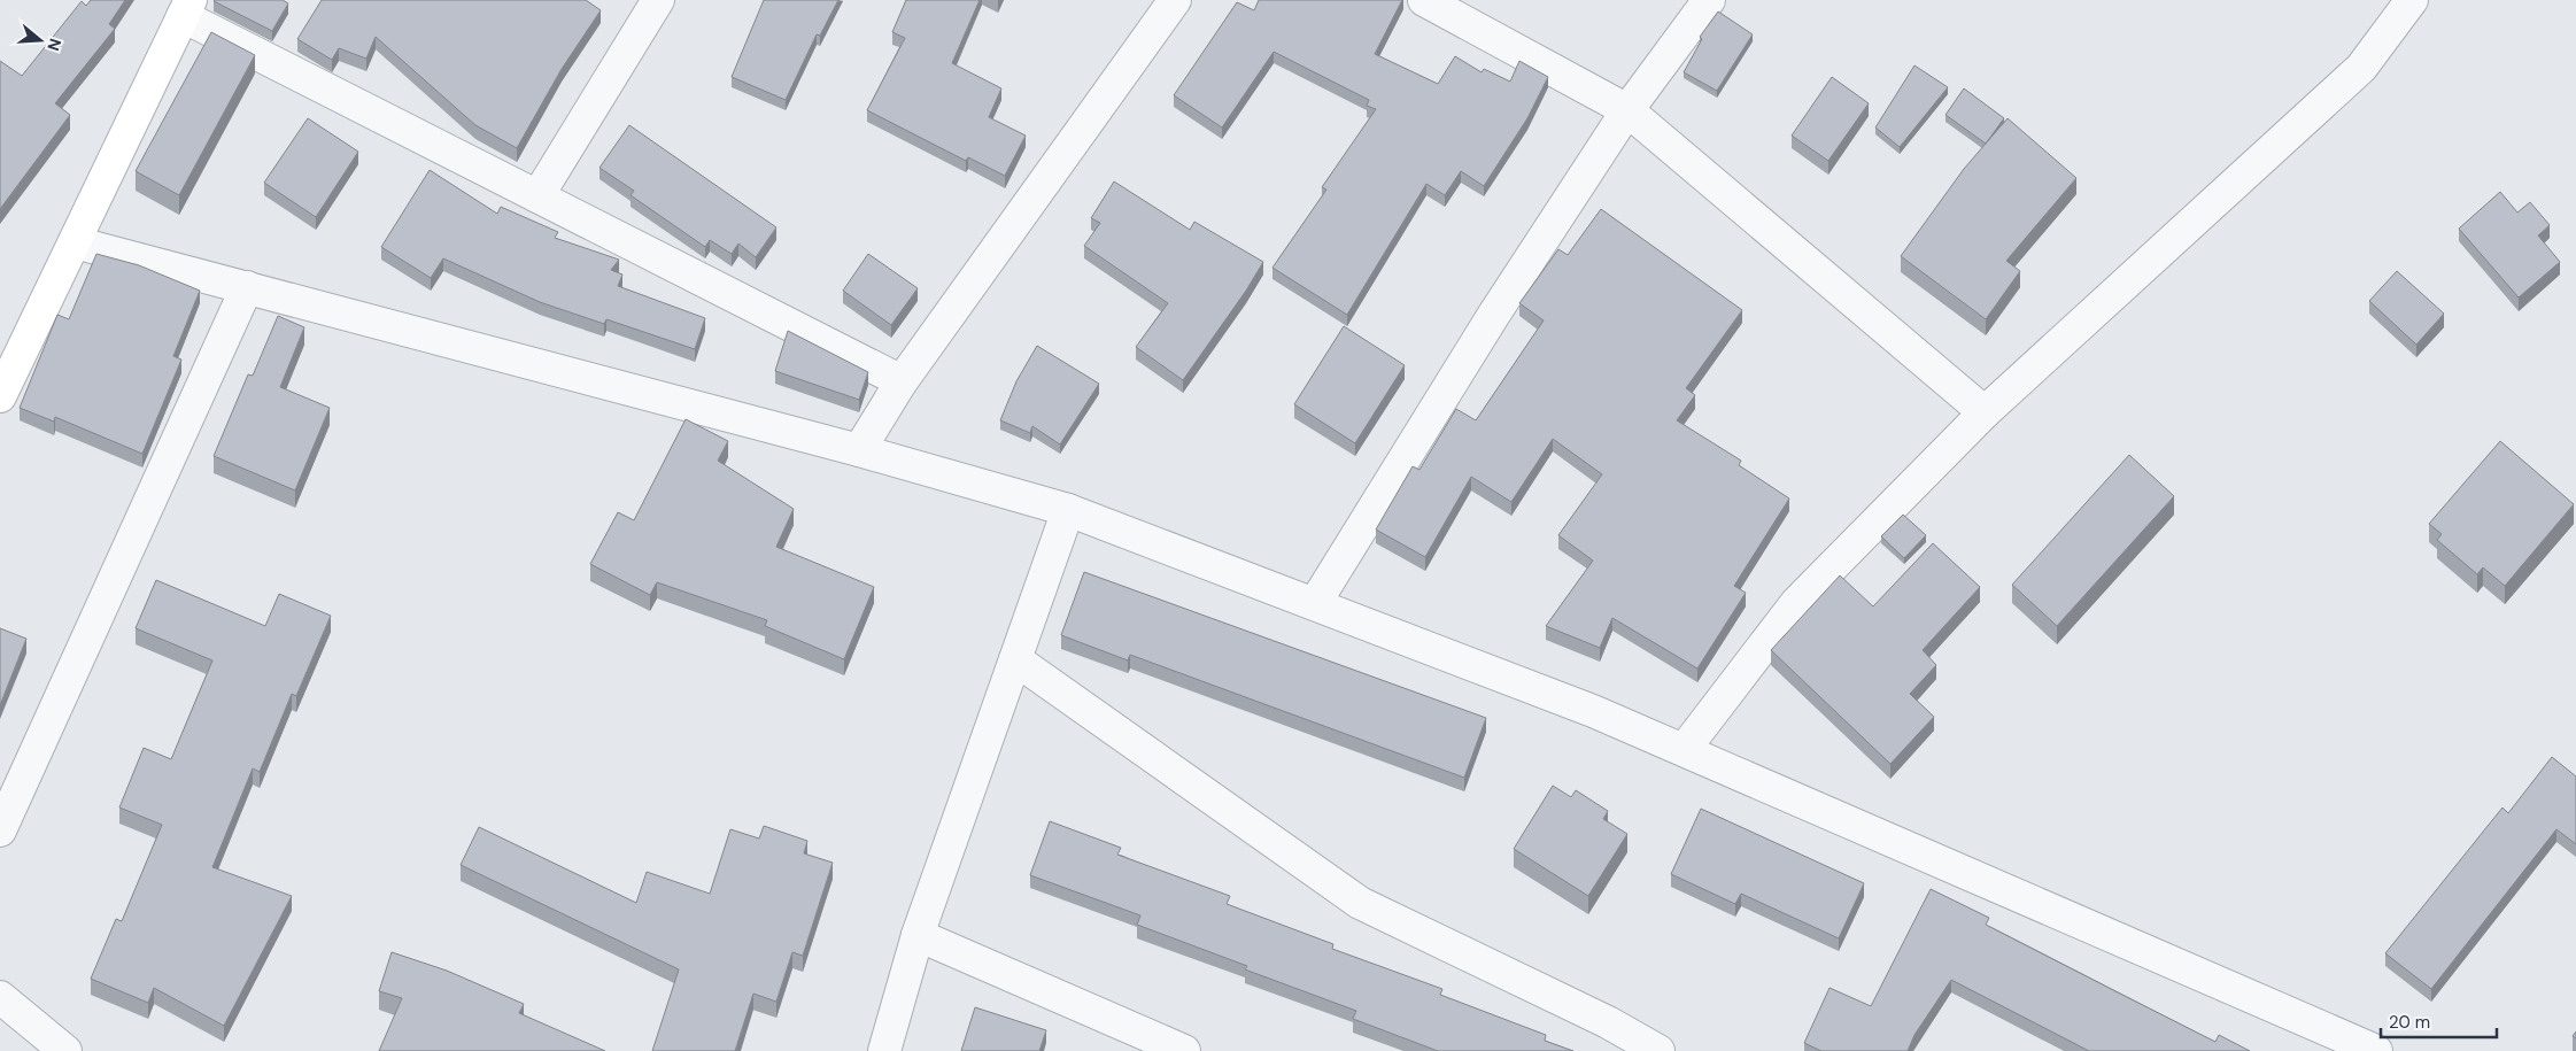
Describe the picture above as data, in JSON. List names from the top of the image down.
{
  "scale_bar": "20 m",
  "north": "right"
}
